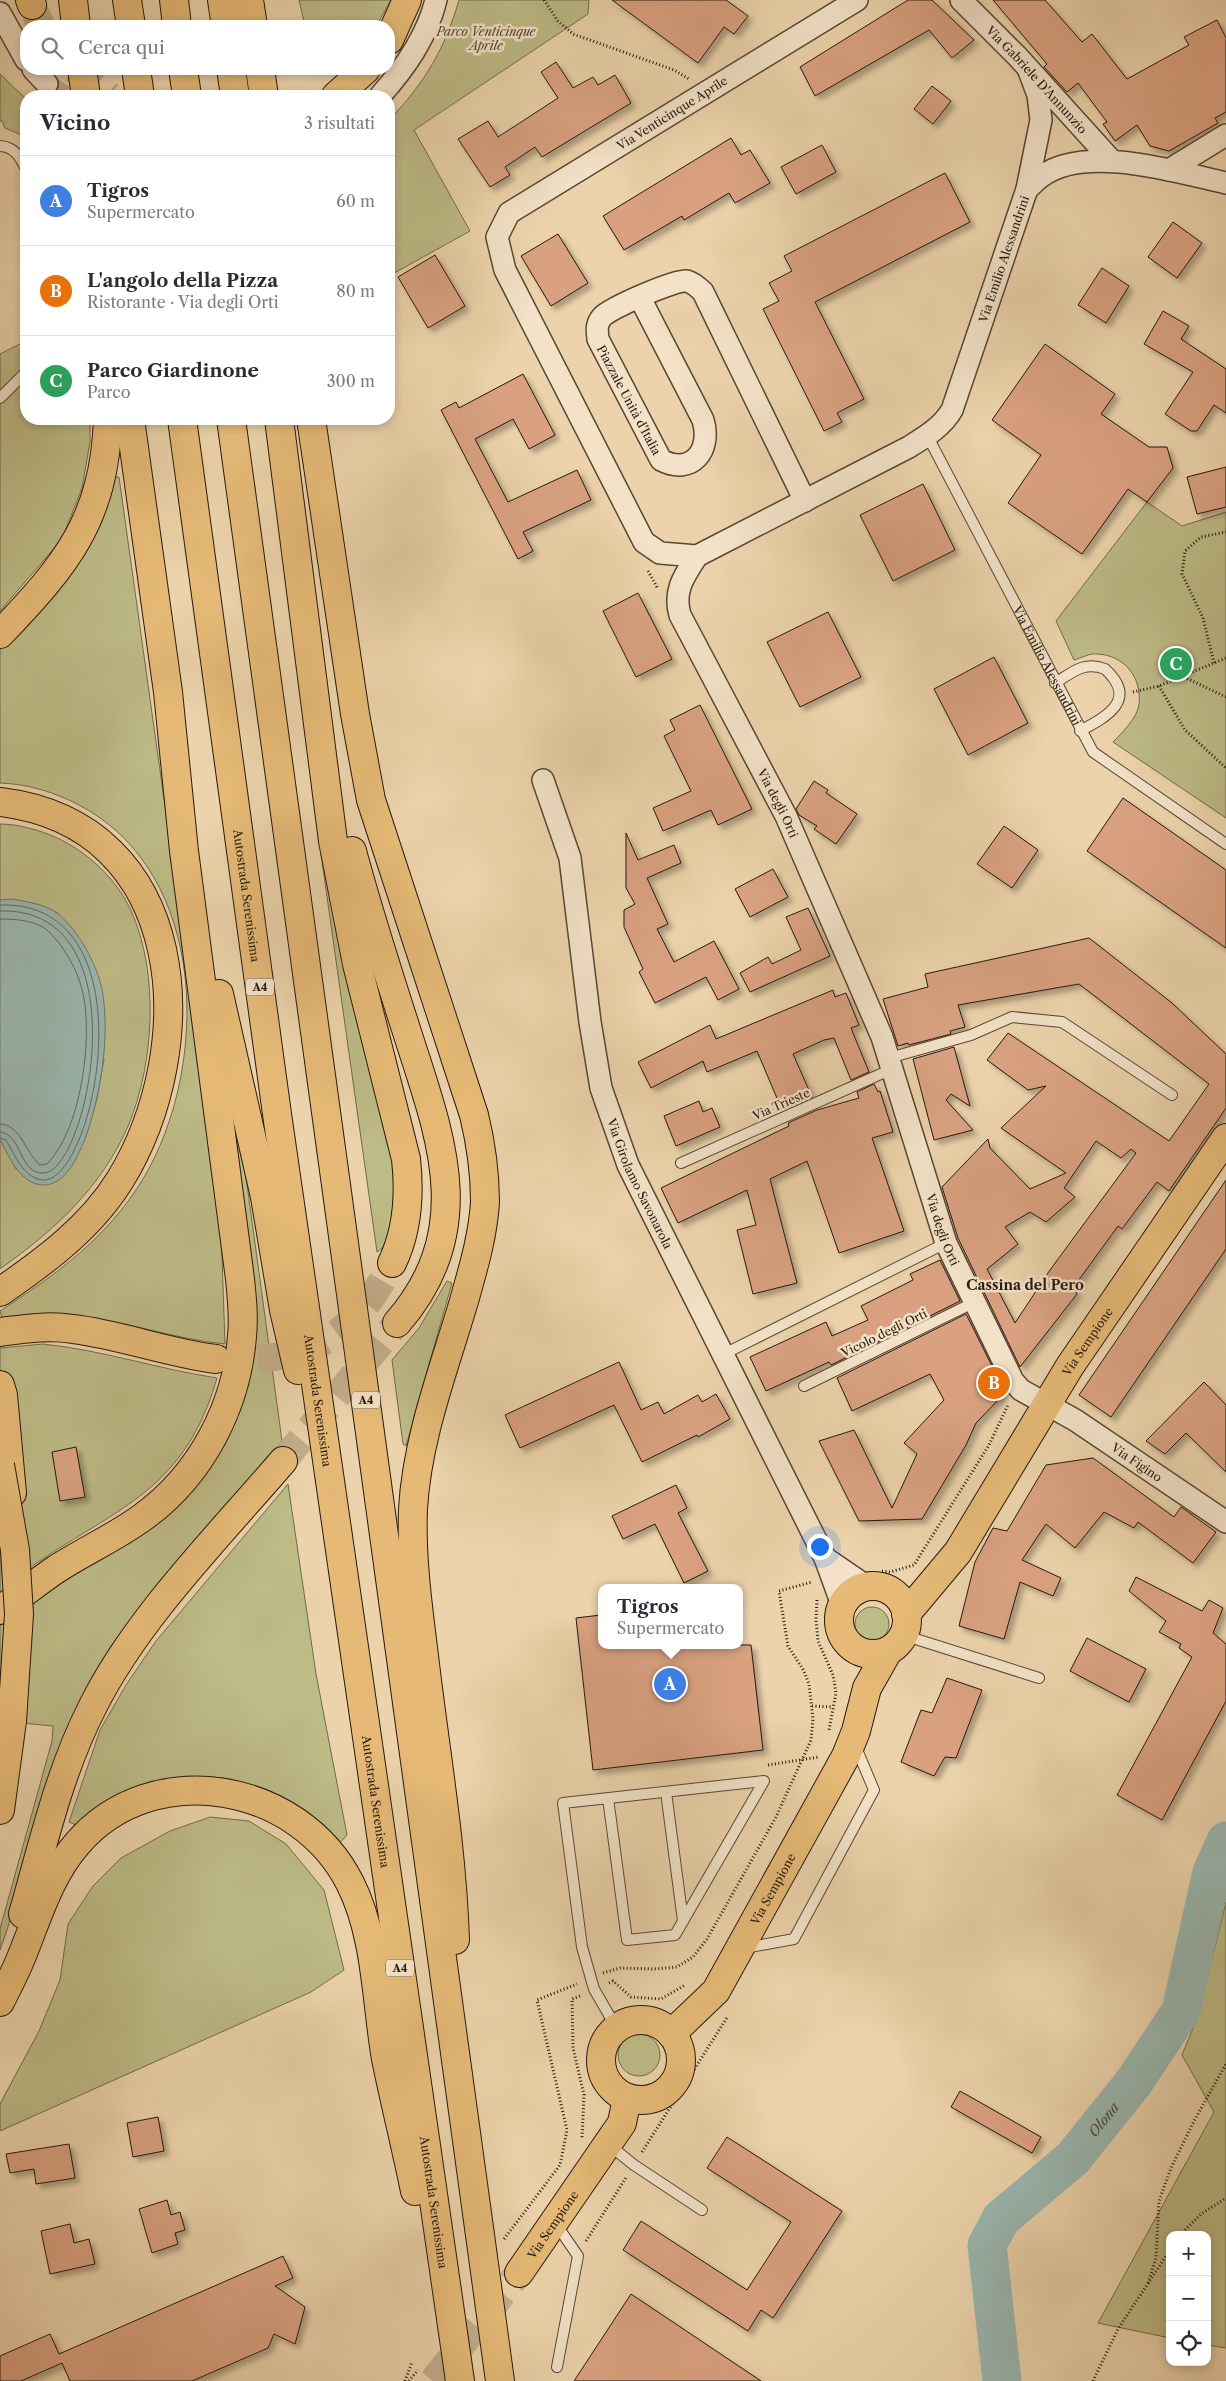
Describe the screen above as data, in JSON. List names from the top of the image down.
{
  "streets": {
    "main road": ["Autostrada Serenissima", "A4", "Via Sempione"],
    "street": [
      "Via Gabriele D'Annunzio",
      "Via Venticinque Aprile",
      "Via Emilio Alessandrini",
      "Piazzale Unità d'Italia",
      "Via degli Orti",
      "Via Girolamo Savonarola",
      "Via Figino"
    ],
    "lane": ["Via Trieste", "Vicolo degli Orti"]
  },
  "crossings": [
    ["Via Gabriele D'Annunzio", "Via Emilio Alessandrini"],
    ["Via Emilio Alessandrini", "Piazzale Unità d'Italia"],
    ["Via Emilio Alessandrini", "Via degli Orti"],
    ["Via degli Orti", "Via Trieste"],
    ["Via degli Orti", "Vicolo degli Orti"],
    ["Via degli Orti", "Via Sempione"],
    ["Via degli Orti", "Via Figino"],
    ["Via Girolamo Savonarola", "Via Sempione"],
    ["Via Sempione", "Via Figino"]
  ],
  "districts": ["Cassina del Pero"],
  "water": ["Olona"],
  "parks": ["Parco Venticinque Aprile"],
  "page": {
    "search": "Cerca qui",
    "heading": ["Vicino", "3 risultati"],
    "list": [
      {
        "mark": "A",
        "name": "Tigros",
        "note": "Supermercato",
        "value": "60 m"
      },
      {
        "mark": "B",
        "name": "L'angolo della Pizza",
        "note": "Ristorante · Via degli Orti",
        "value": "80 m"
      },
      {
        "mark": "C",
        "name": "Parco Giardinone",
        "note": "Parco",
        "value": "300 m"
      }
    ],
    "pins": ["C", "B", "A"],
    "popup": ["Tigros", "Supermercato"],
    "map_buttons": ["+", "−"]
  }
}
